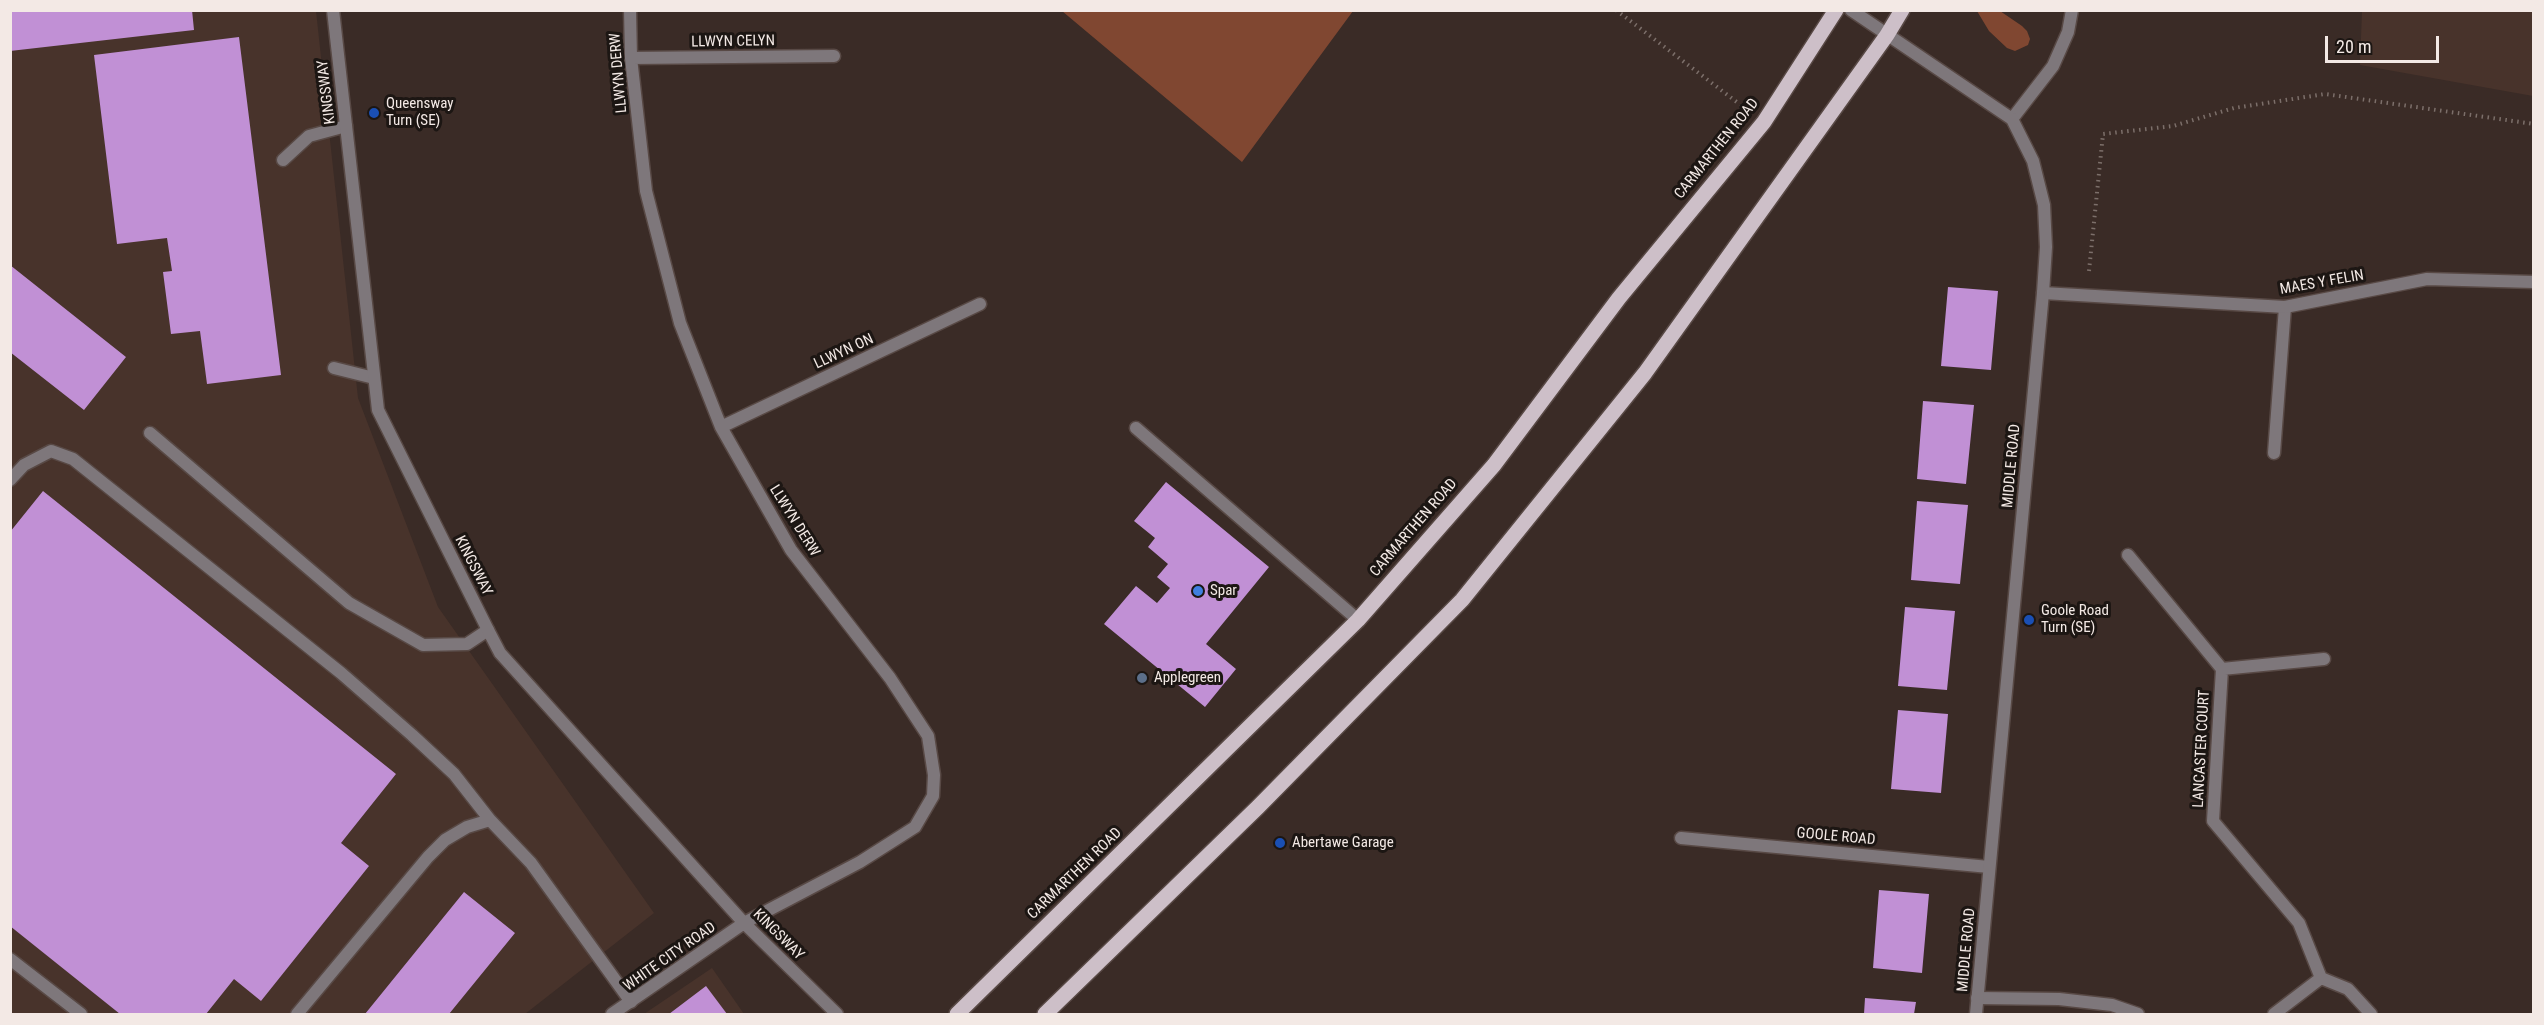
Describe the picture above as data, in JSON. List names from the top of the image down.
{
  "streets": {
    "main road": ["CARMARTHEN ROAD"],
    "street": [
      "LLWYN CELYN",
      "LLWYN DERW",
      "KINGSWAY",
      "MAES Y FELIN",
      "LLWYN ON",
      "MIDDLE ROAD",
      "LANCASTER COURT",
      "GOOLE ROAD",
      "WHITE CITY ROAD"
    ]
  },
  "crossings": [
    ["LLWYN CELYN", "LLWYN DERW"],
    ["LLWYN DERW", "KINGSWAY"],
    ["LLWYN DERW", "LLWYN ON"],
    ["LLWYN DERW", "WHITE CITY ROAD"],
    ["KINGSWAY", "WHITE CITY ROAD"],
    ["MAES Y FELIN", "MIDDLE ROAD"],
    ["MIDDLE ROAD", "GOOLE ROAD"]
  ],
  "places": [
    "Queensway Turn (SE)",
    "Spar",
    "Goole Road Turn (SE)",
    "Applegreen",
    "Abertawe Garage"
  ],
  "scale_bar": "20 m"
}
